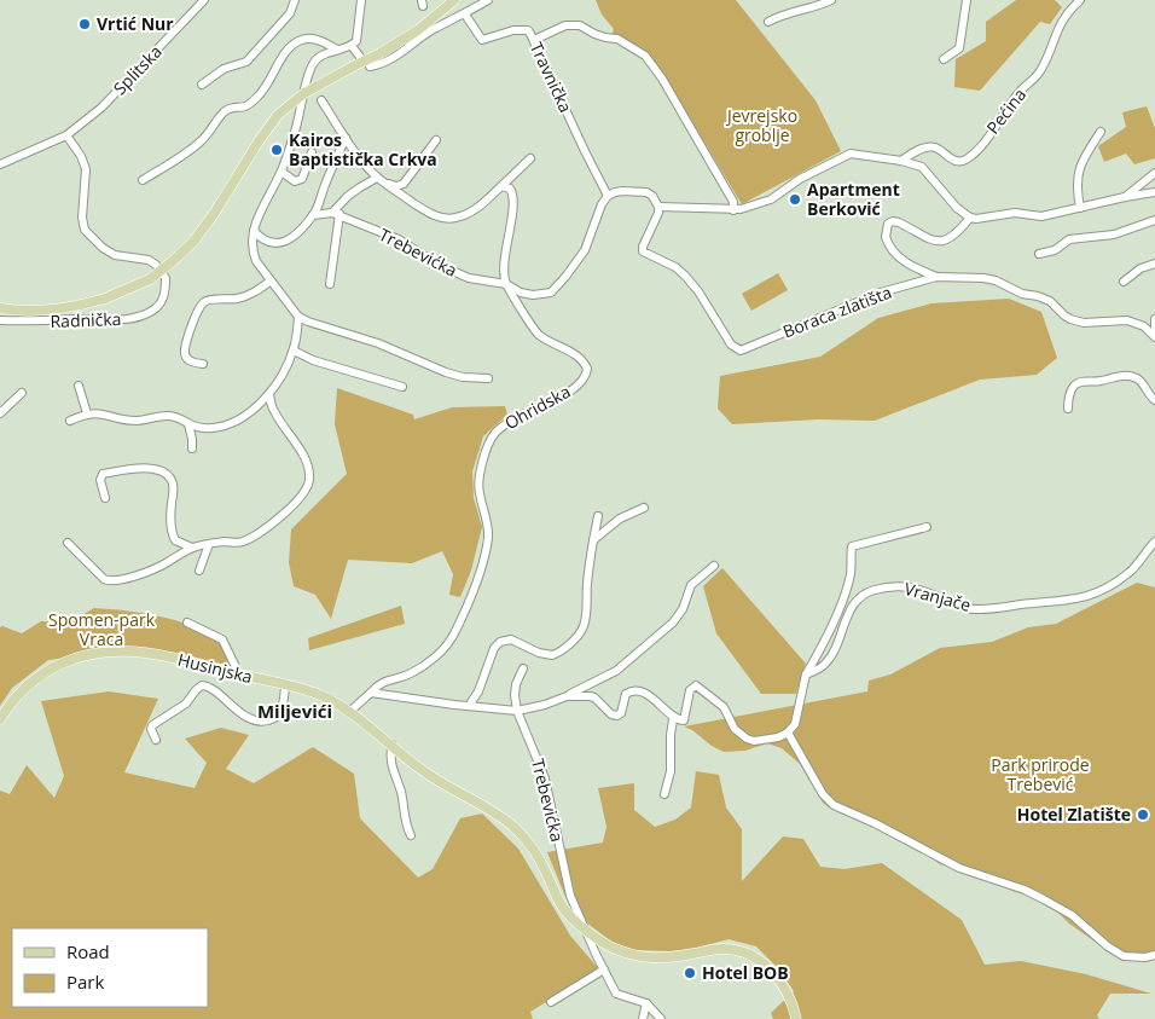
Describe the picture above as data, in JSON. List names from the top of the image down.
{
  "streets": {
    "main road": ["Husinjska"],
    "street": [
      "Splitska",
      "Travnička",
      "Pećina",
      "Trebevićka",
      "Boraca zlatišta",
      "Radnička",
      "Ohridska",
      "Vranjače"
    ]
  },
  "crossings": [
    ["Splitska", "Radnička"],
    ["Travnička", "Trebevićka"],
    ["Trebevićka", "Ohridska"],
    ["Trebevićka", "Husinjska"],
    ["Ohridska", "Husinjska"]
  ],
  "districts": ["Miljevići"],
  "parks": ["Jevrejsko groblje", "Spomen-park Vraca", "Park prirode Trebević"],
  "places": [
    "Vrtić Nur",
    "Kairos Baptistička Crkva",
    "Apartment Berković",
    "Hotel Zlatište",
    "Hotel BOB"
  ],
  "legend": ["Road", "Park"]
}
